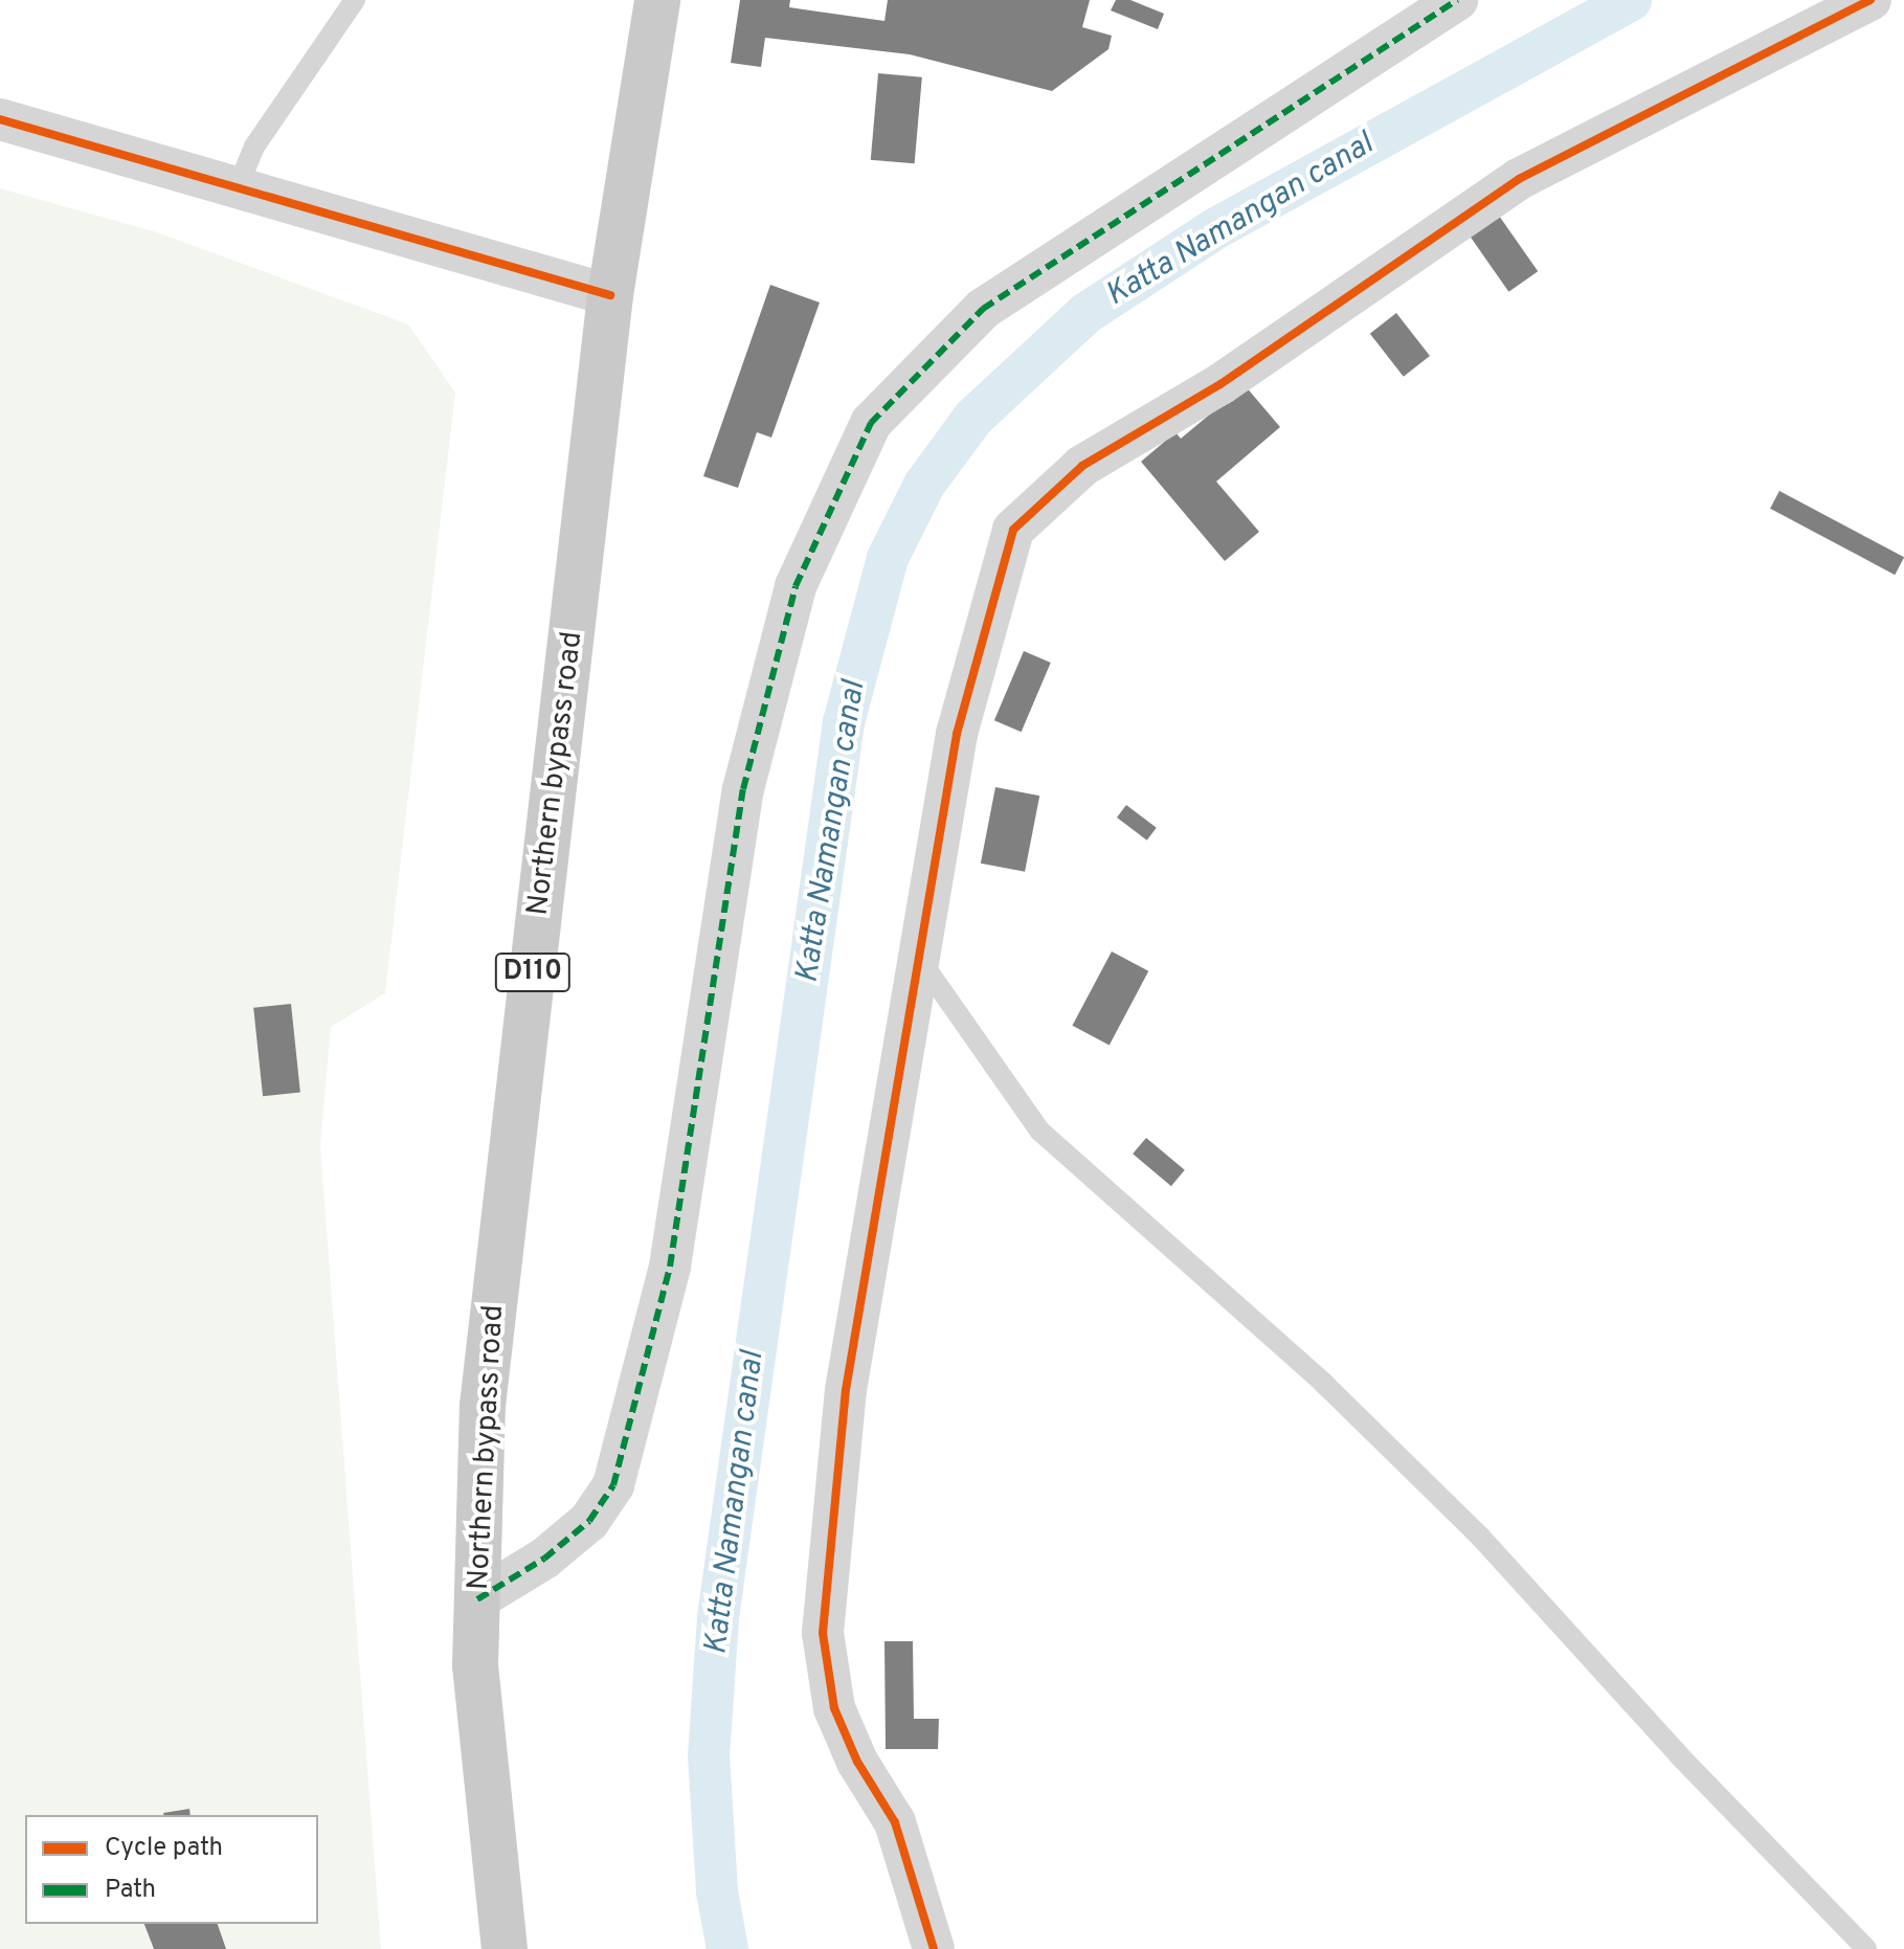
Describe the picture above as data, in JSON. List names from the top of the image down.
{
  "streets": {
    "main road": ["Northern bypass road", "D110"]
  },
  "water": ["Katta Namangan canal"],
  "legend": ["Cycle path", "Path"]
}
